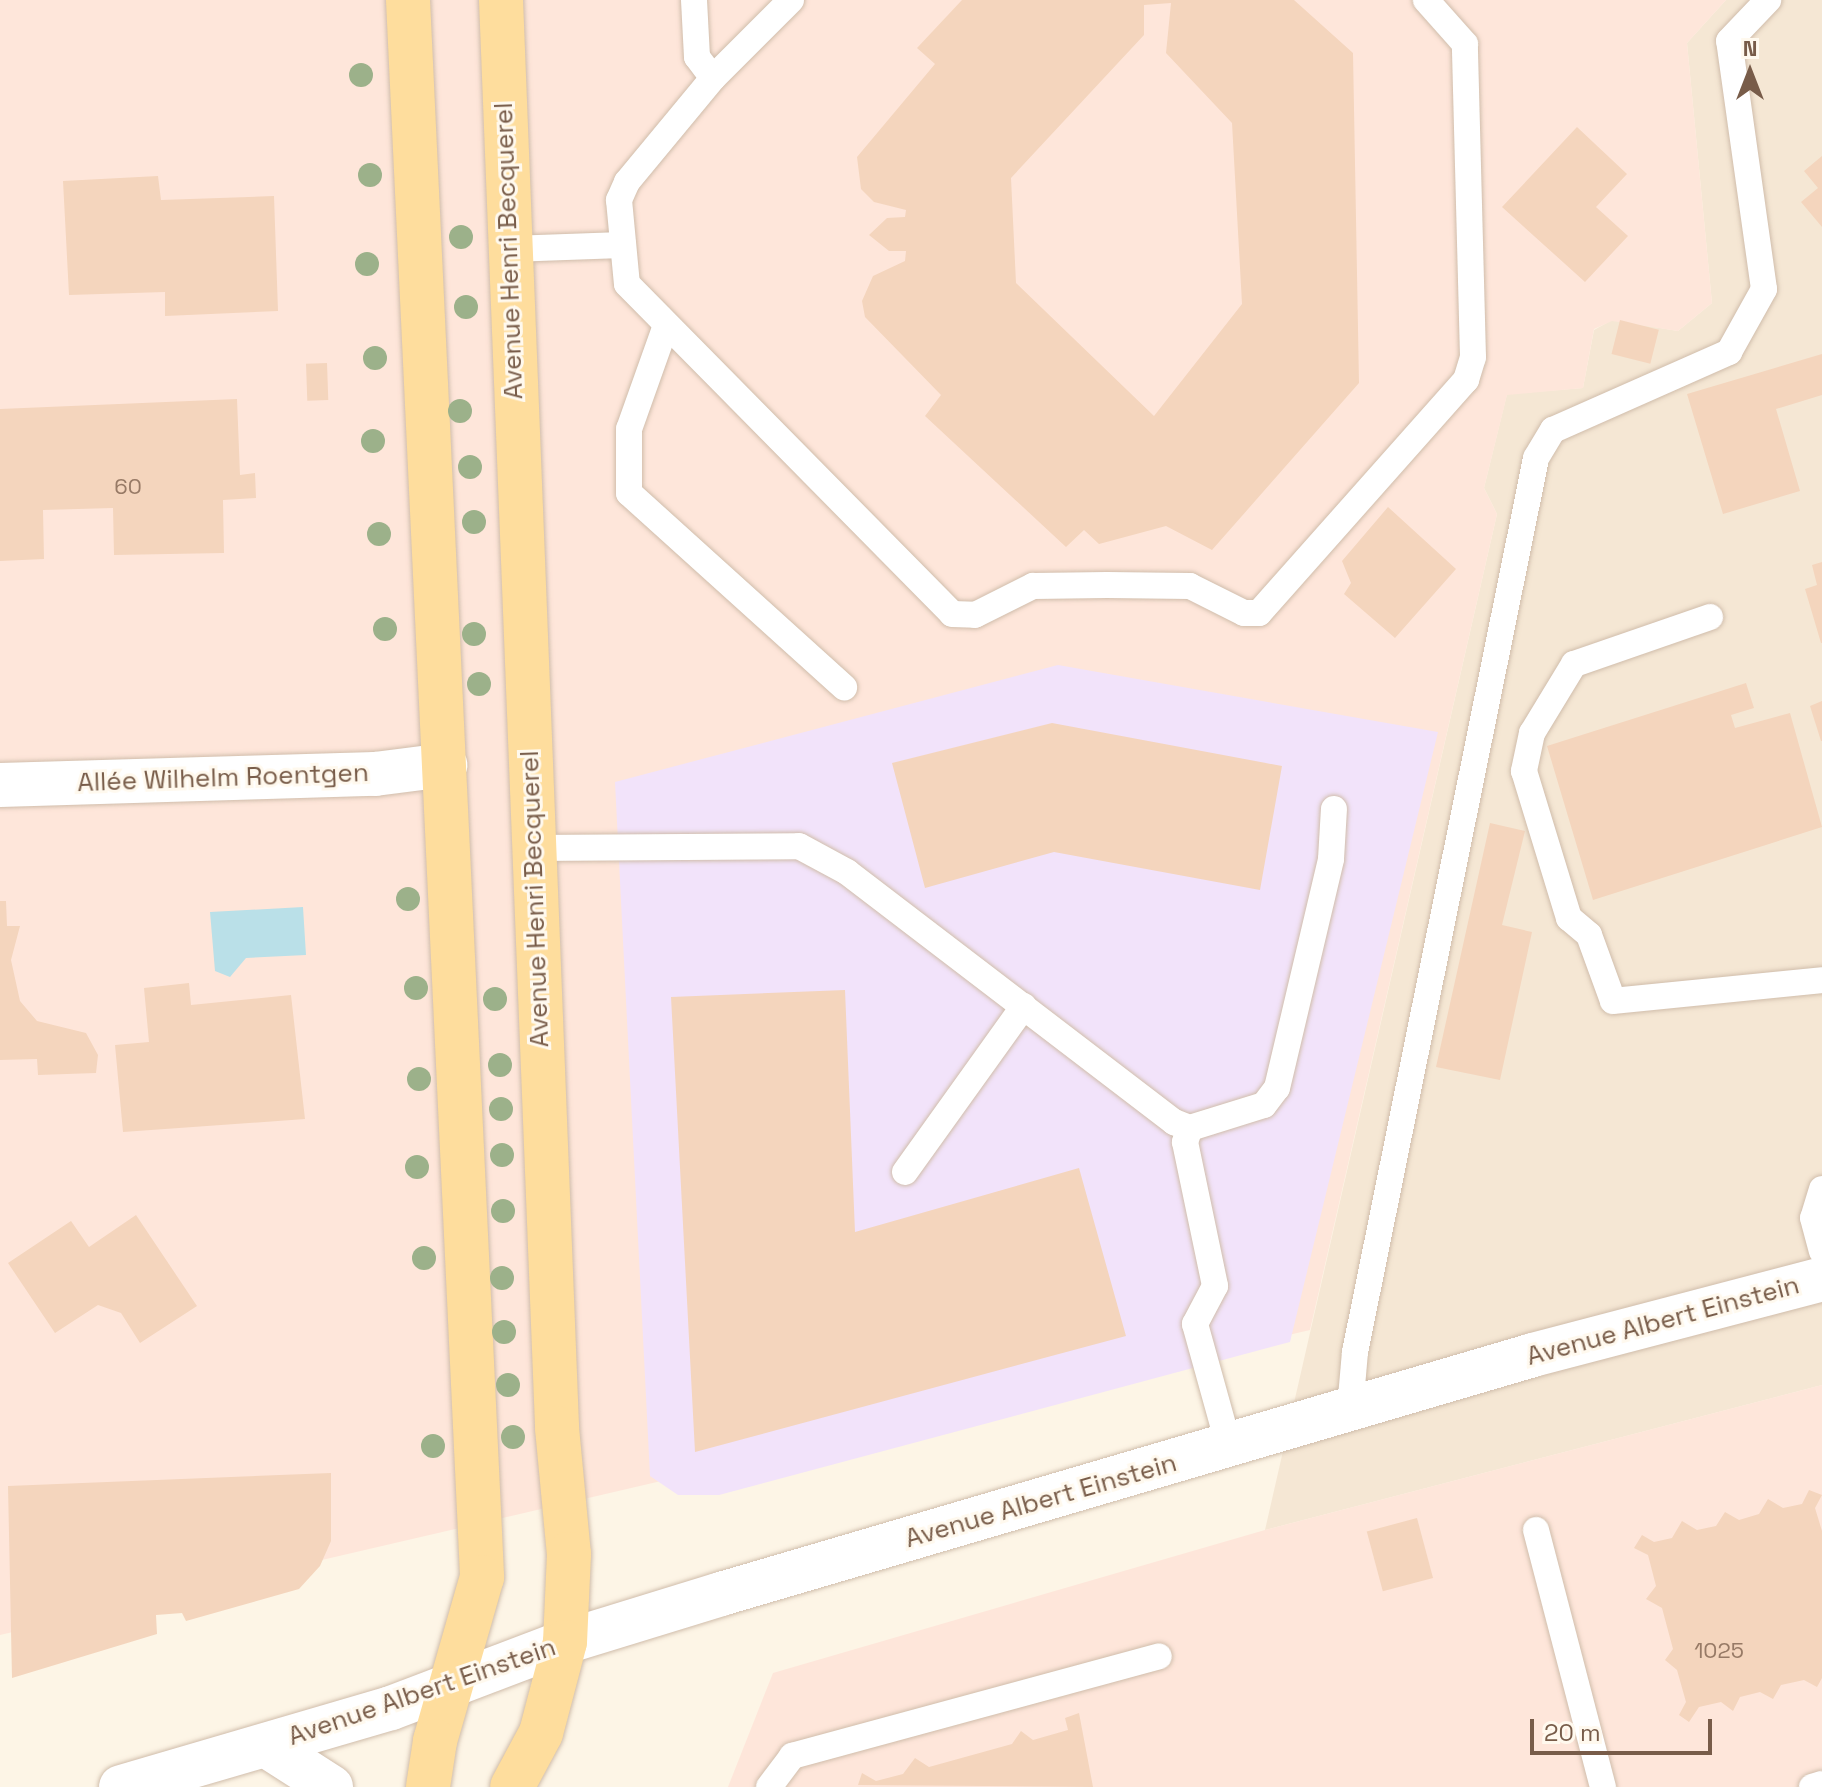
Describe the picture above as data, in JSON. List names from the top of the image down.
{
  "streets": {
    "main road": ["Avenue Henri Becquerel", "Allée Wilhelm Roentgen", "Avenue Albert Einstein"]
  },
  "crossings": [
    ["Avenue Henri Becquerel", "Avenue Albert Einstein"]
  ],
  "house_numbers": ["60", "1025"],
  "scale_bar": "20 m",
  "north": "top"
}
